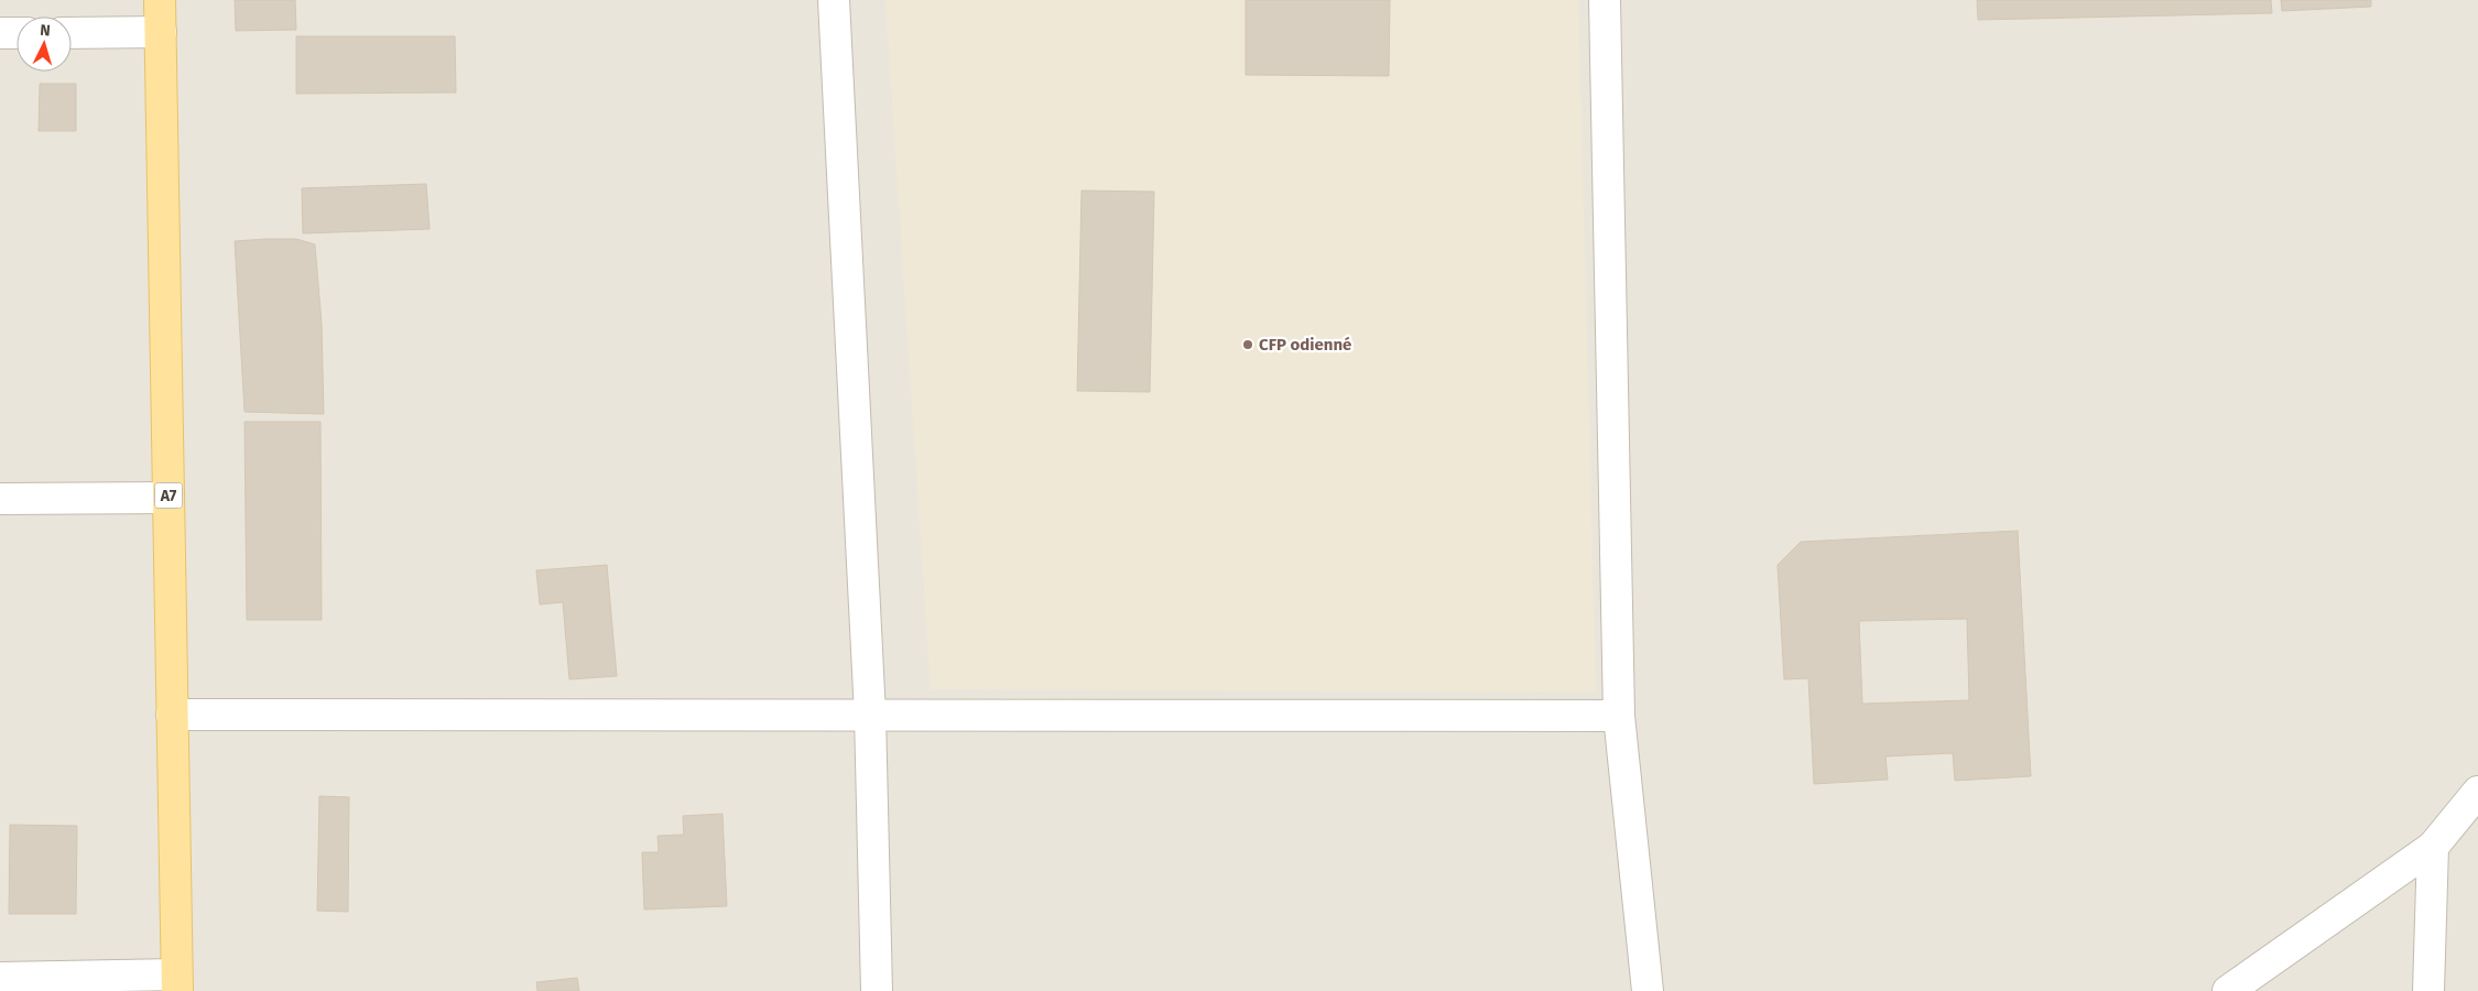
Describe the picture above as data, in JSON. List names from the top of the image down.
{
  "streets": {
    "main road": ["A7"]
  },
  "places": ["CFP odienné"],
  "north": "top"
}
